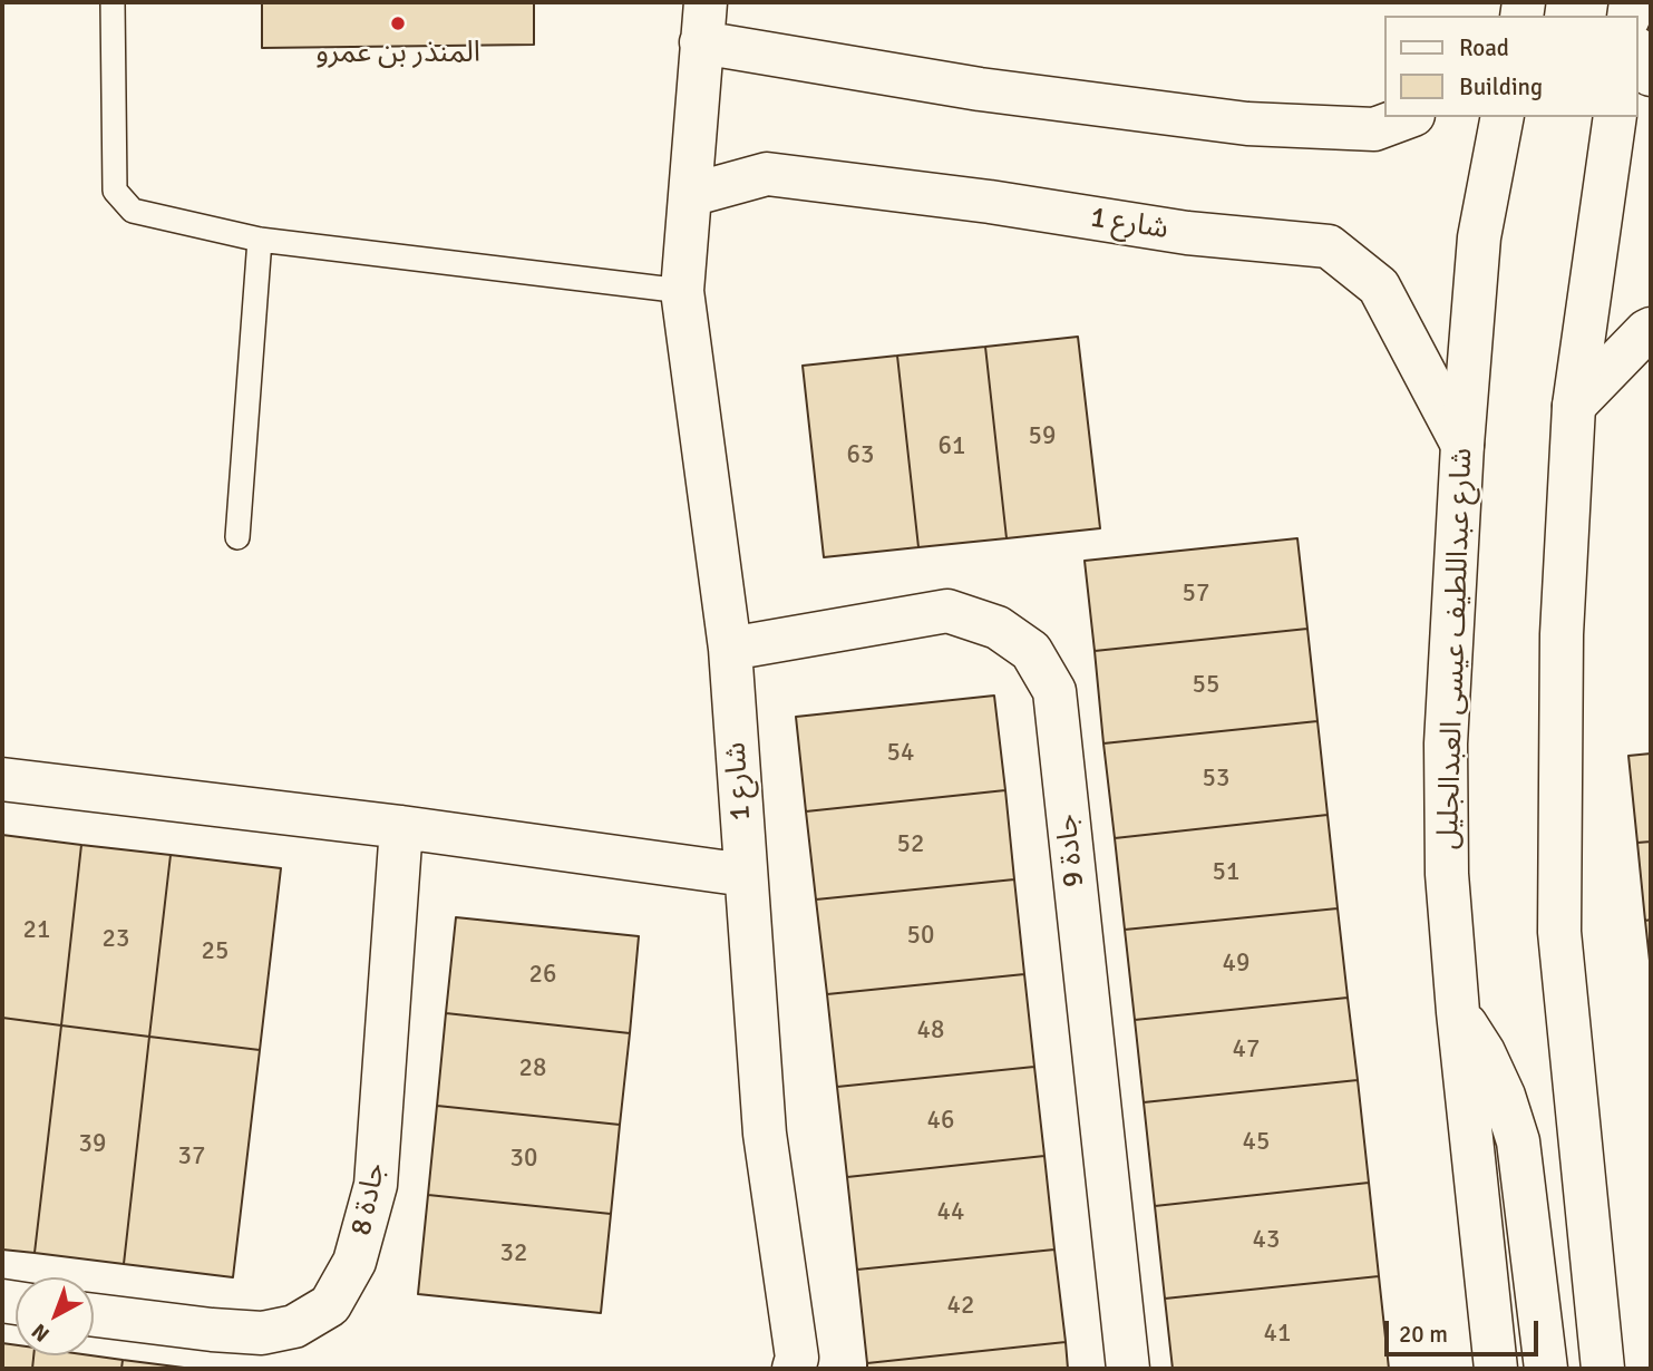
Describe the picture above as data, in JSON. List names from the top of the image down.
{
  "streets": {
    "street": [
      "شارع 1",
      "شارع عبداللطيف عيسى العبدالجليل",
      "جادة 9",
      "جادة 8"
    ]
  },
  "crossings": [
    ["شارع 1", "شارع عبداللطيف عيسى العبدالجليل"],
    ["شارع 1", "جادة 9"]
  ],
  "places": ["المنذر بن عمرو"],
  "house_numbers": [
    "59",
    "61",
    "63",
    "57",
    "55",
    "54",
    "53",
    "52",
    "51",
    "21",
    "50",
    "23",
    "25",
    "49",
    "26",
    "48",
    "47",
    "28",
    "46",
    "45",
    "39",
    "37",
    "30",
    "44",
    "43",
    "32",
    "42",
    "41"
  ],
  "legend": ["Road", "Building"],
  "scale_bar": "20 m",
  "north": "bottom left"
}
